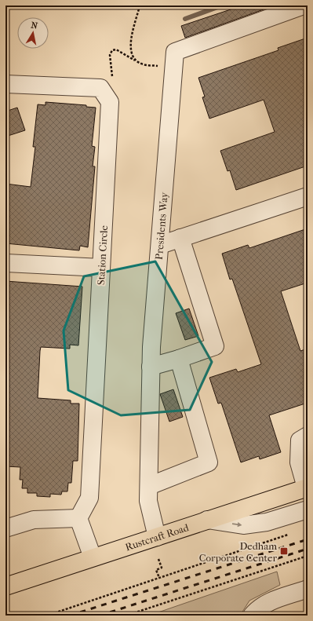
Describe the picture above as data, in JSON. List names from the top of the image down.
{
  "streets": {
    "main road": ["Rustcraft Road"],
    "lane": ["Presidents Way", "Station Circle"]
  },
  "crossings": [
    ["Presidents Way", "Rustcraft Road"]
  ],
  "places": {
    "transit": ["Dedham Corporate Center"]
  },
  "north": "top"
}
